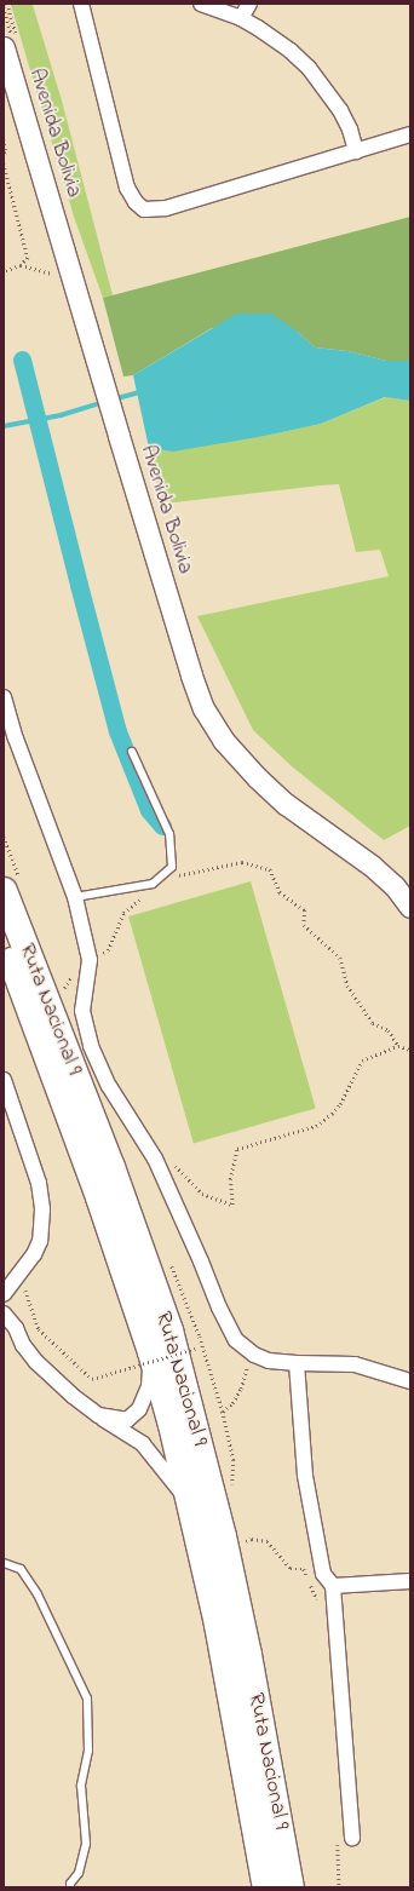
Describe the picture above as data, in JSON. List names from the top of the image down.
{
  "streets": {
    "highway": ["Ruta Nacional 9"],
    "street": ["Avenida Bolivia"]
  }
}
